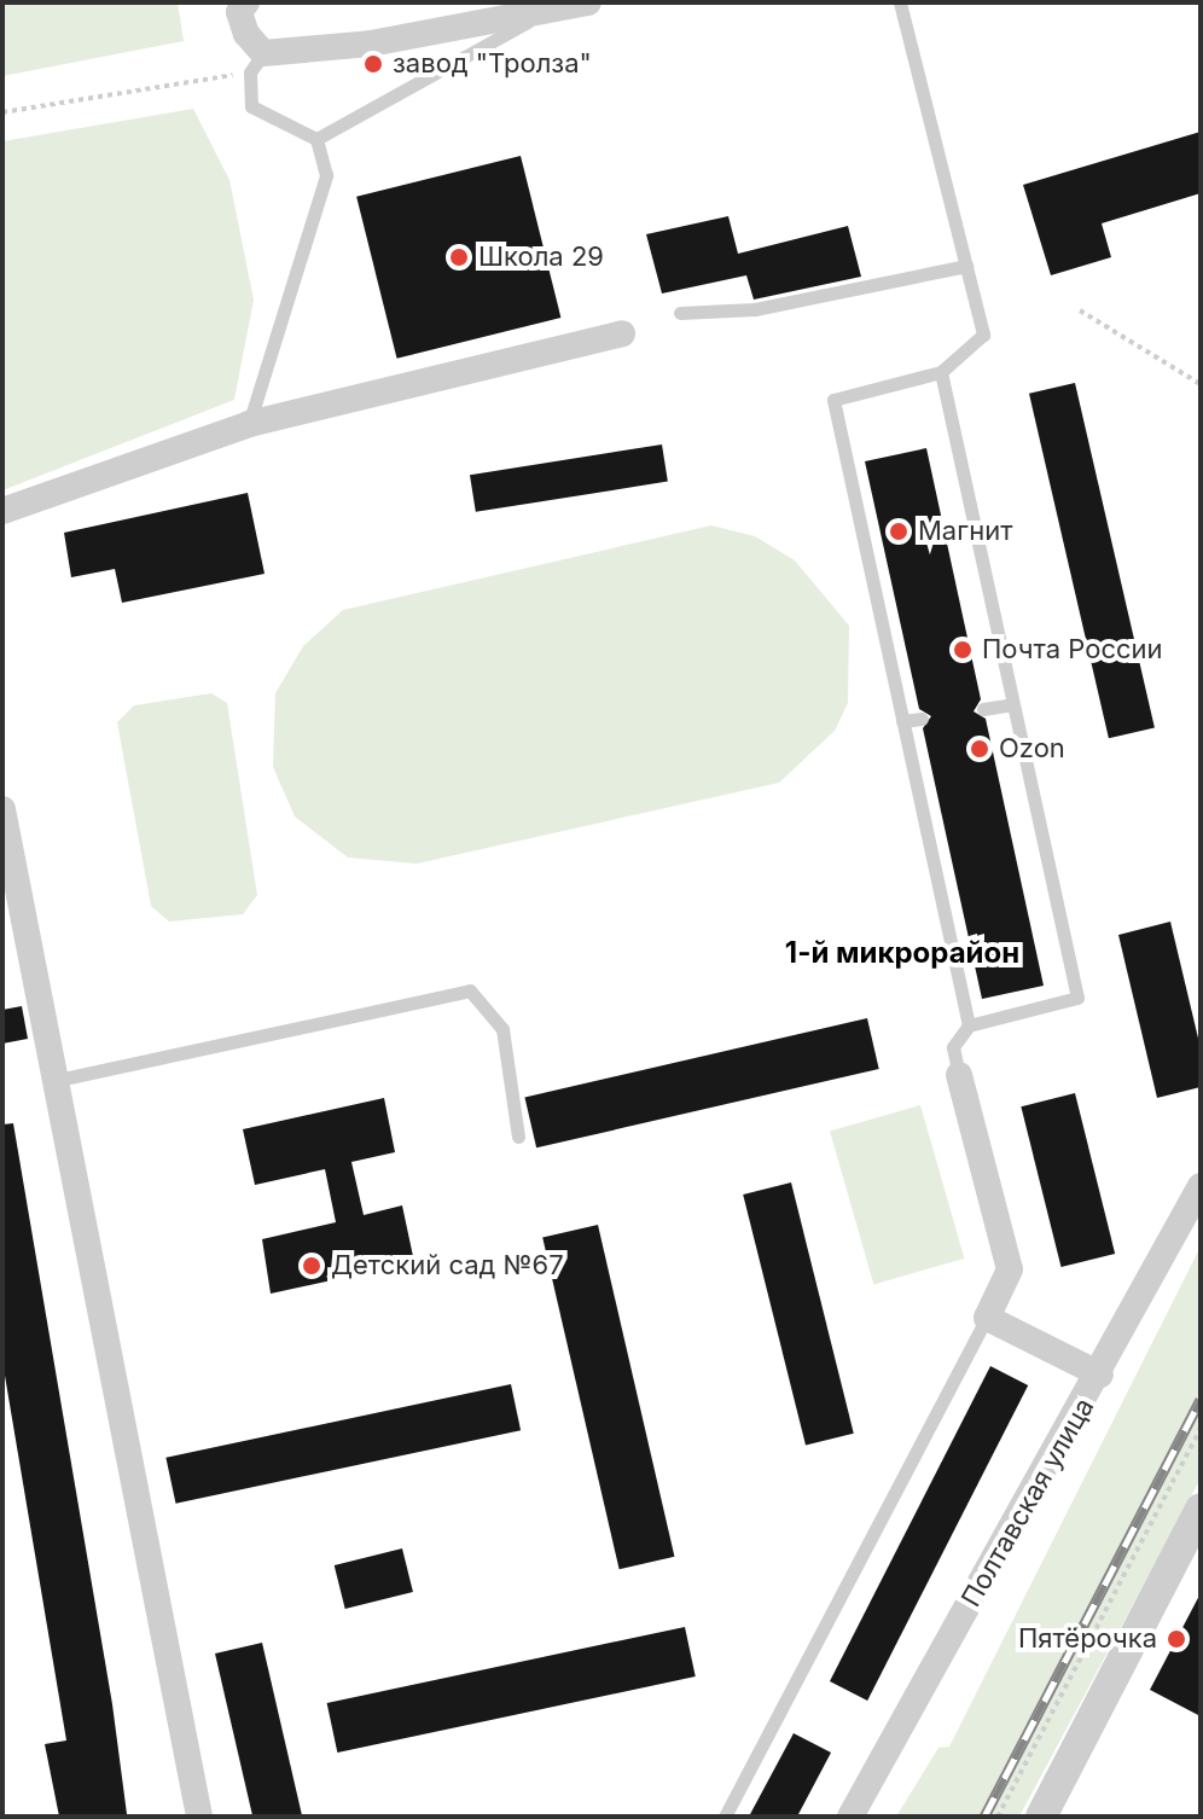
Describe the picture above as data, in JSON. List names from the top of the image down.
{
  "streets": {
    "street": ["Полтавская улица"]
  },
  "districts": ["1-й микрорайон"],
  "places": [
    "завод \"Тролза\"",
    "Школа 29",
    "Магнит",
    "Почта России",
    "Ozon",
    "Детский сад №67",
    "Пятёрочка"
  ]
}
